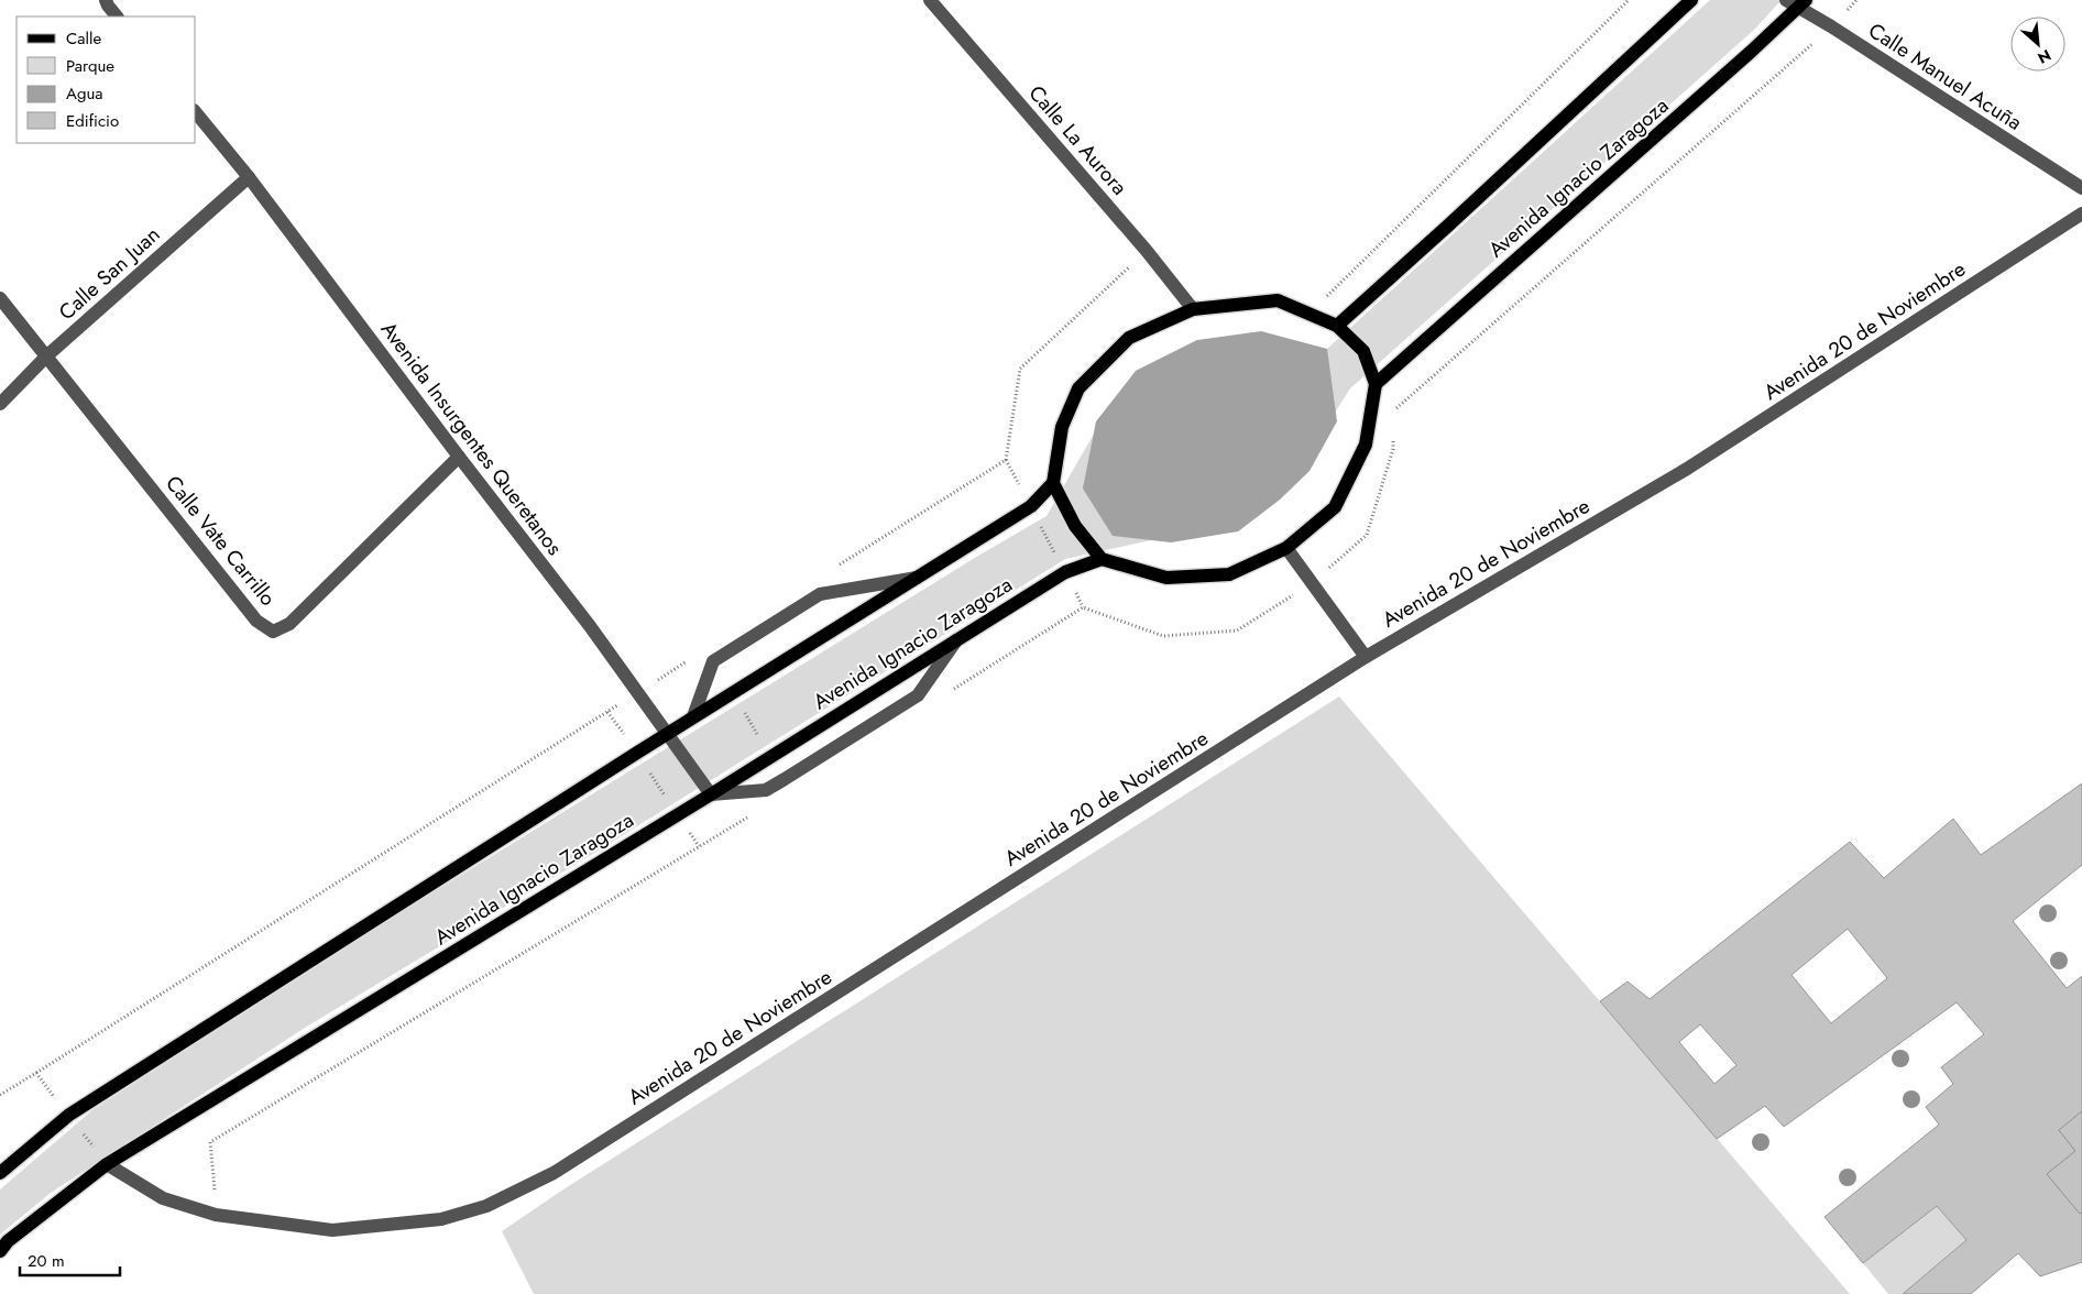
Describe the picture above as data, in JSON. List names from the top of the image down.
{
  "streets": {
    "main road": ["Avenida Ignacio Zaragoza"],
    "street": [
      "Calle Manuel Acuña",
      "Calle La Aurora",
      "Calle San Juan",
      "Avenida 20 de Noviembre",
      "Avenida Insurgentes Queretanos",
      "Calle Vate Carrillo"
    ]
  },
  "crossings": [
    ["Calle Manuel Acuña", "Avenida Ignacio Zaragoza"],
    ["Avenida Ignacio Zaragoza", "Avenida 20 de Noviembre"],
    ["Avenida Ignacio Zaragoza", "Avenida Insurgentes Queretanos"],
    ["Calle San Juan", "Avenida Insurgentes Queretanos"],
    ["Calle San Juan", "Calle Vate Carrillo"],
    ["Avenida Insurgentes Queretanos", "Calle Vate Carrillo"]
  ],
  "legend": [
    "Calle",
    "Parque",
    "Agua",
    "Edificio"
  ],
  "scale_bar": "20 m",
  "north": "bottom right"
}
